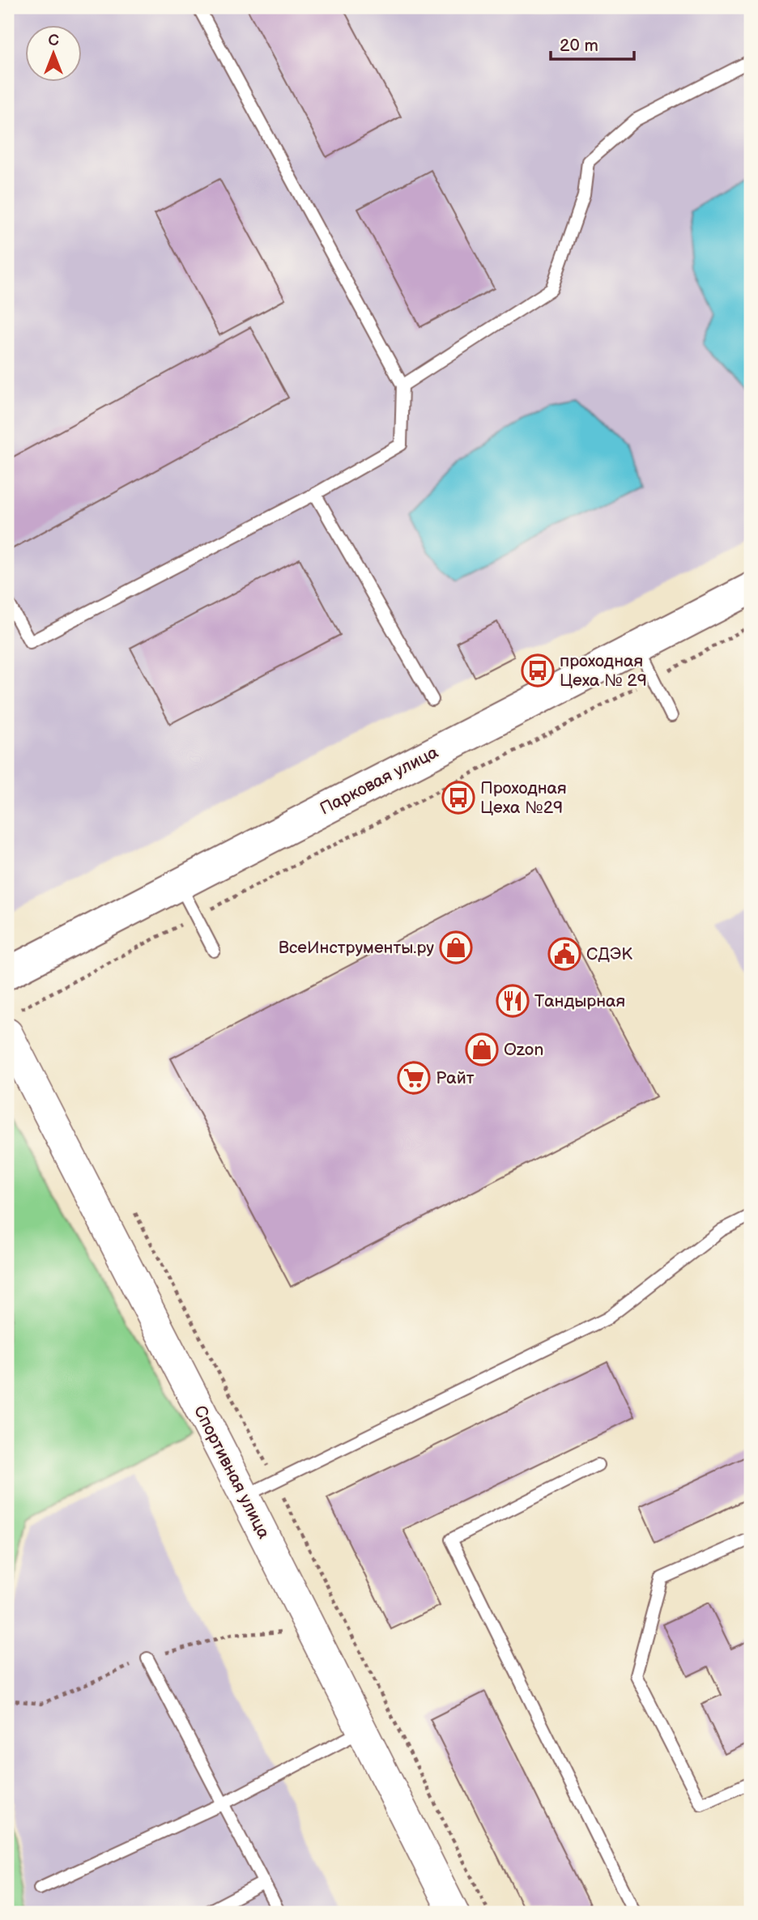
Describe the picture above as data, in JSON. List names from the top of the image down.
{
  "streets": {
    "main road": ["Парковая улица"],
    "street": ["Спортивная улица"]
  },
  "places": {
    "bus stop": ["проходная Цеха № 29", "Проходная Цеха №29"],
    "shop": ["ВсеИнструменты.ру", "Ozon"],
    "public building": ["СДЭК"],
    "restaurant": ["Тандырная"],
    "supermarket": ["Райт"]
  },
  "scale_bar": "20 m",
  "north": "top"
}
